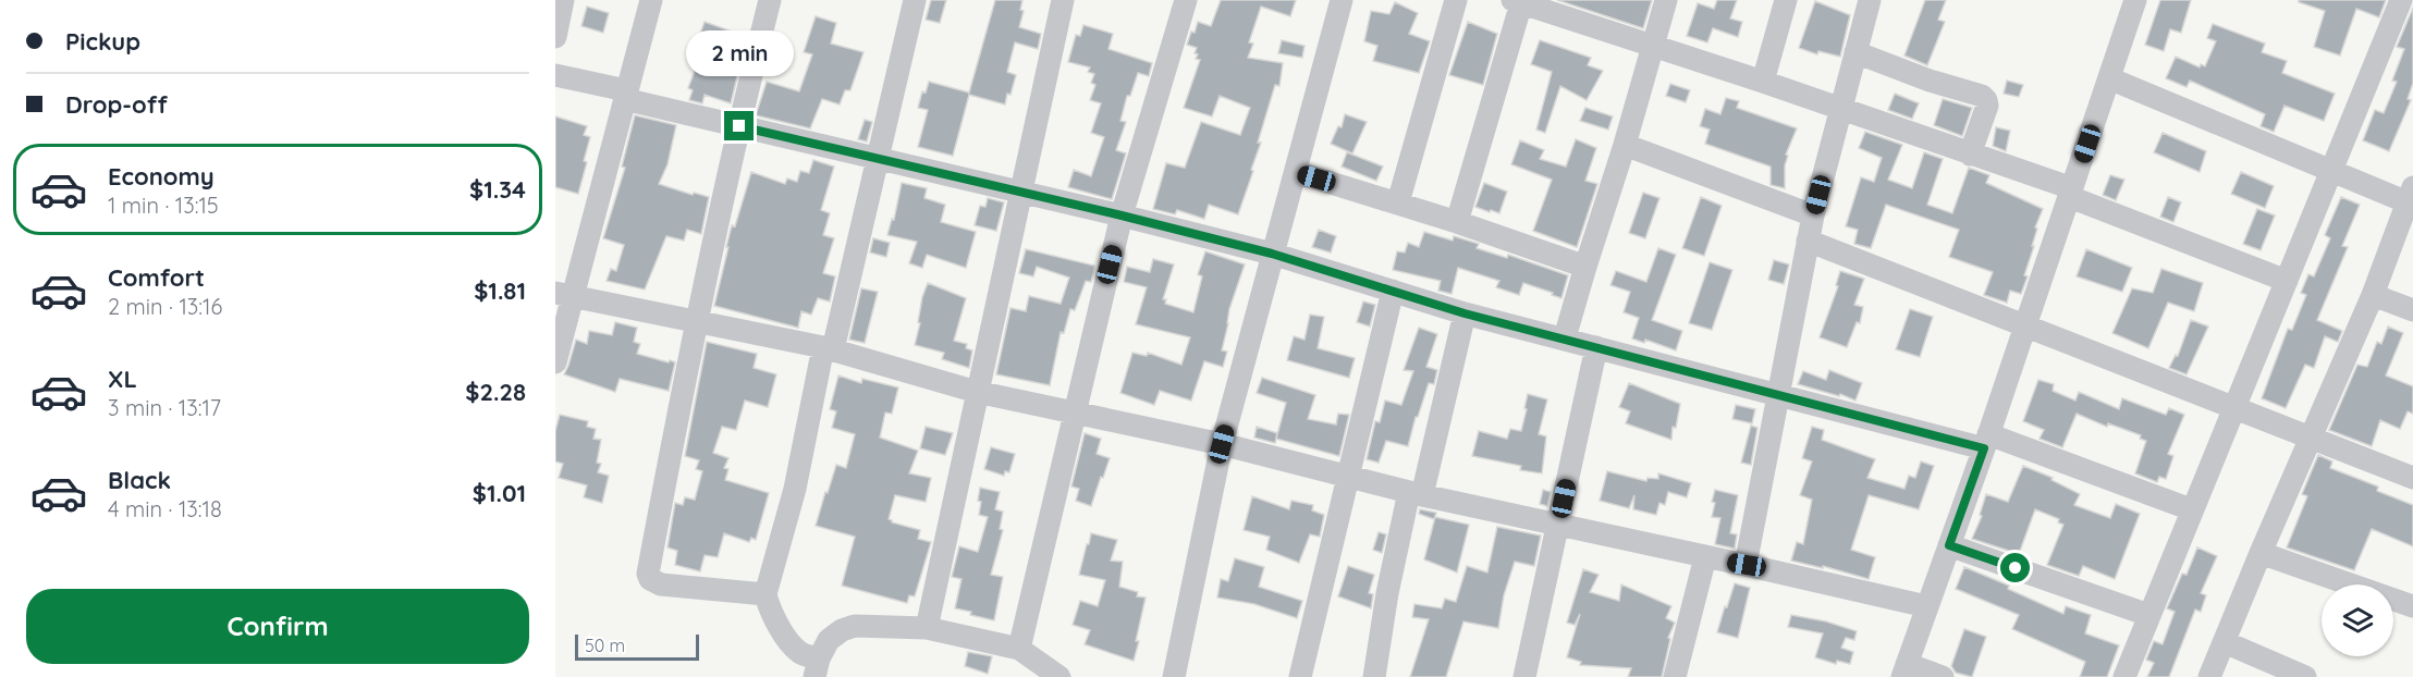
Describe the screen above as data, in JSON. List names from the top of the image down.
{
  "scale_bar": "50 m",
  "page": {
    "banner": ["Pickup", "Drop-off"],
    "bubble": "2 min",
    "list": [
      {
        "name": "Economy",
        "note": "1 min · 13:15",
        "value": "$1.34"
      },
      {
        "name": "Comfort",
        "note": "2 min · 13:16",
        "value": "$1.81"
      },
      {
        "name": "XL",
        "note": "3 min · 13:17",
        "value": "$2.28"
      },
      {
        "name": "Black",
        "note": "4 min · 13:18",
        "value": "$1.01"
      }
    ],
    "buttons": "Confirm",
    "scale": "50 m"
  }
}
